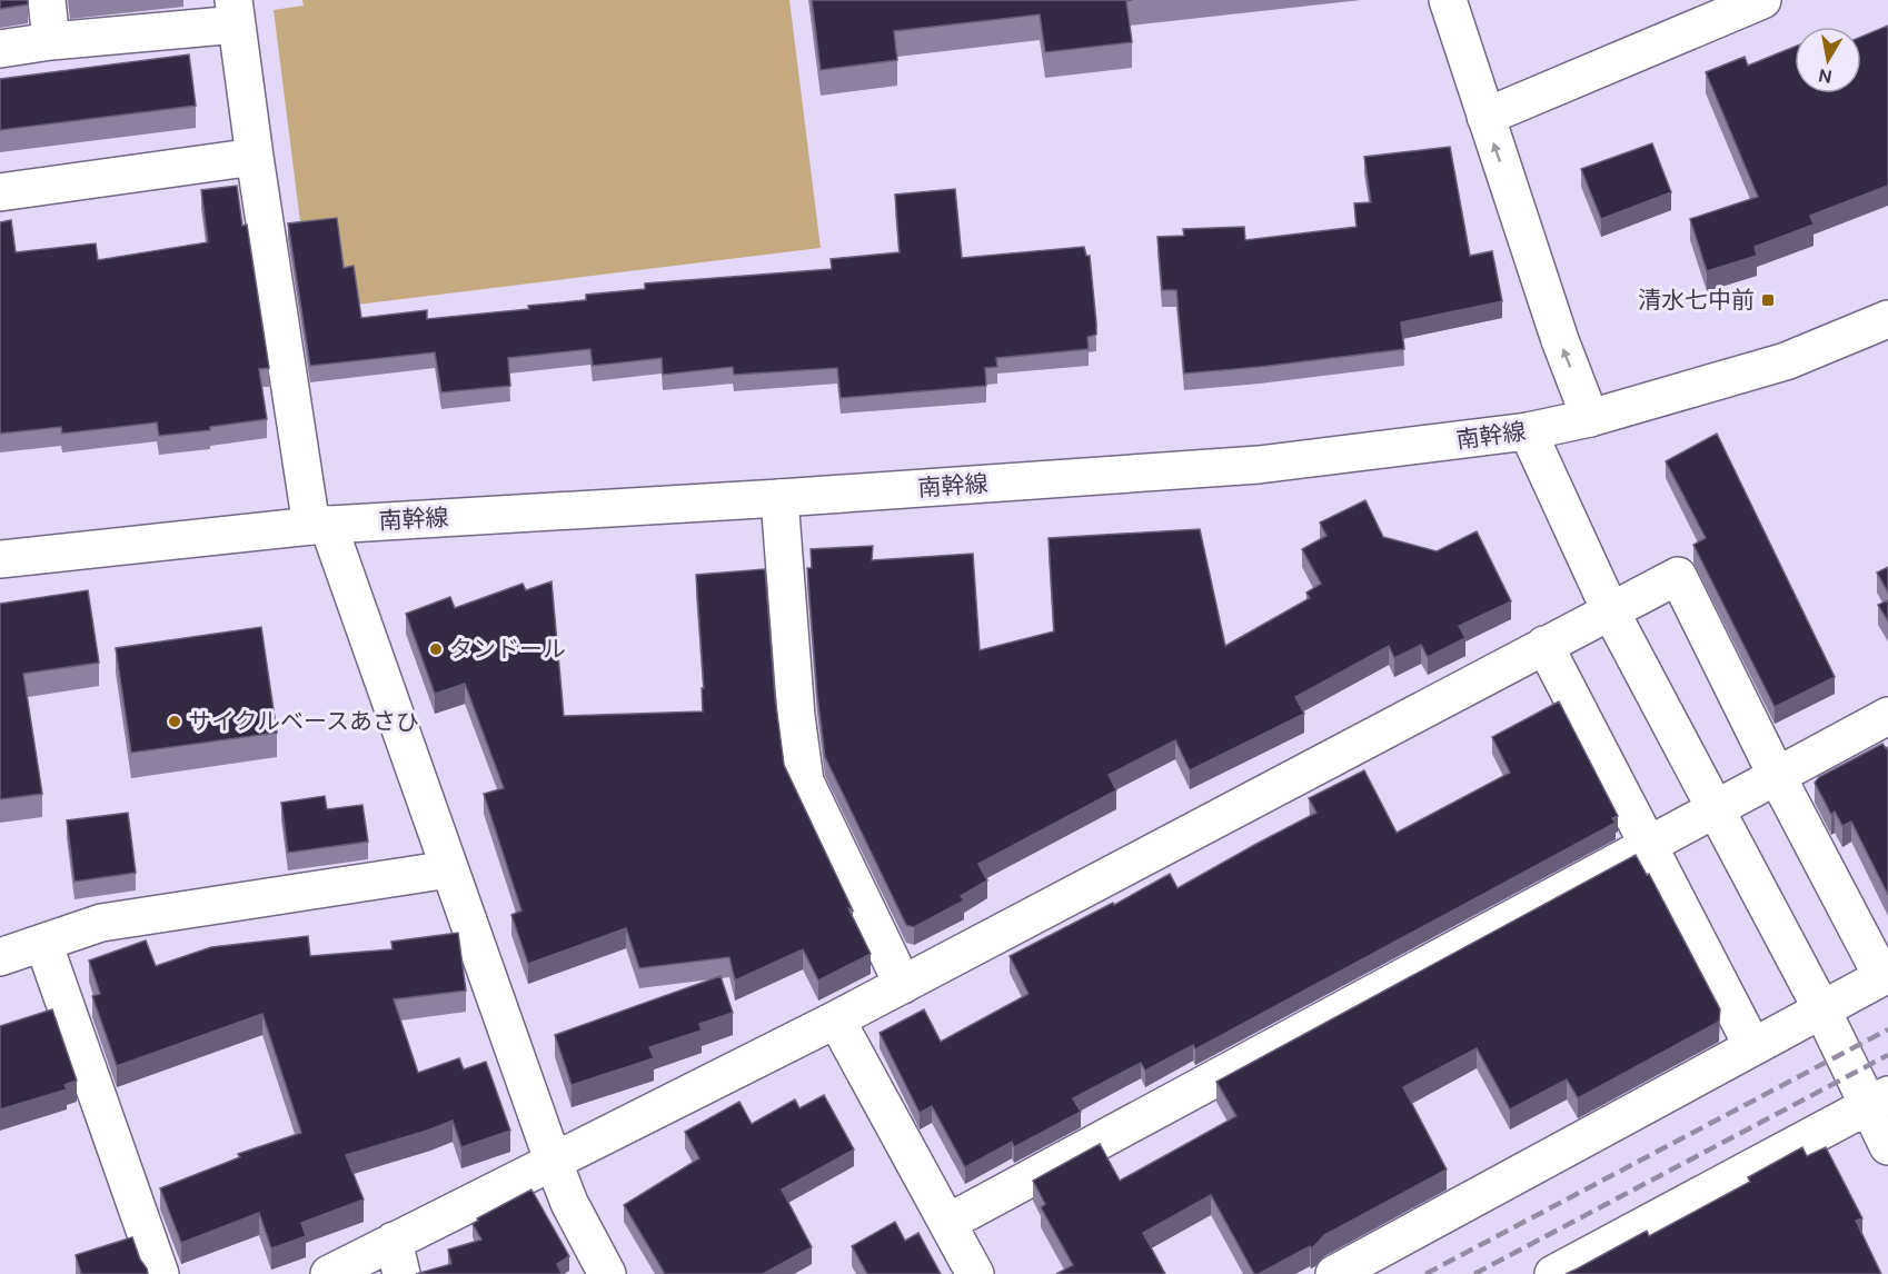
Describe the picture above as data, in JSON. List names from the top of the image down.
{
  "streets": {
    "street": ["南幹線"]
  },
  "places": {
    "transit": ["清水七中前"],
    "other": ["タンドール", "サイクルベースあさひ"]
  },
  "north": "bottom"
}
